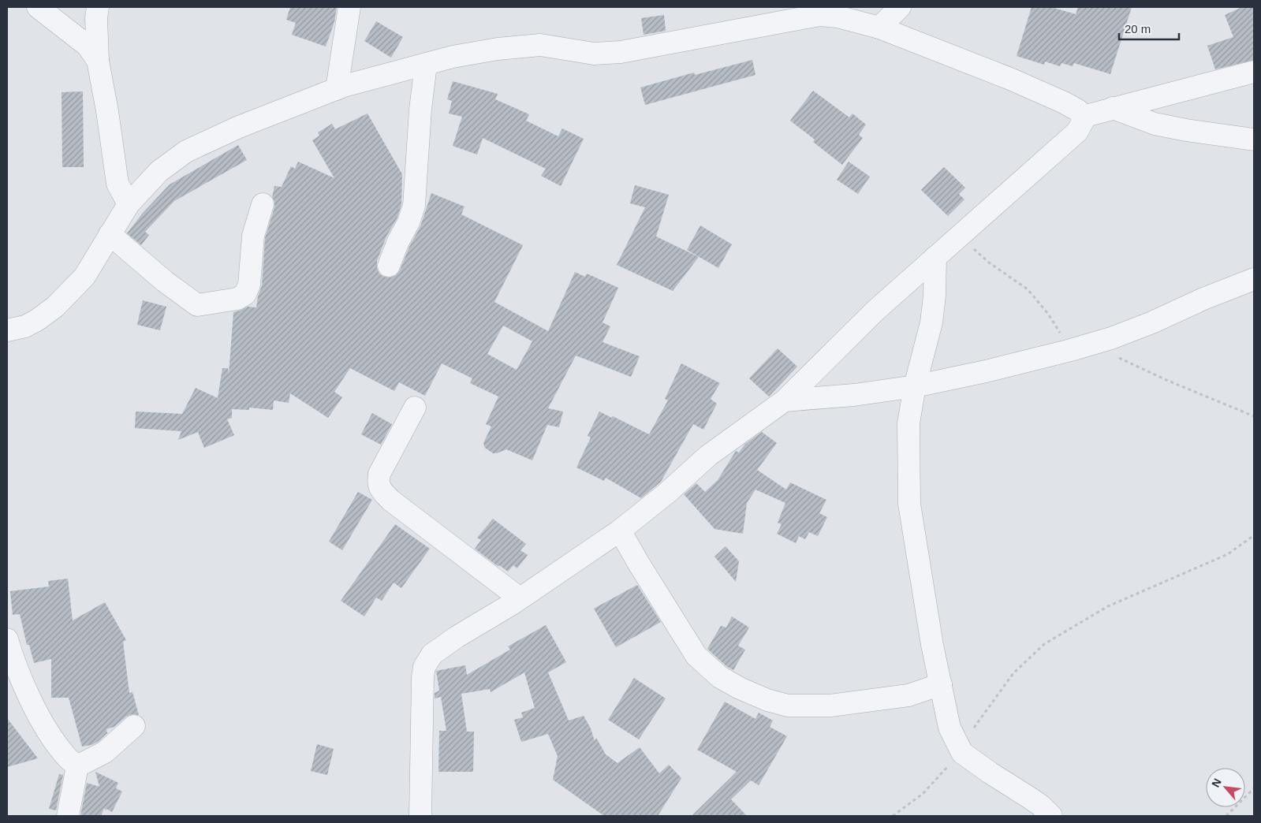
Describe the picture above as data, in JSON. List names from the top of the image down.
{
  "scale_bar": "20 m",
  "north": "top left"
}
